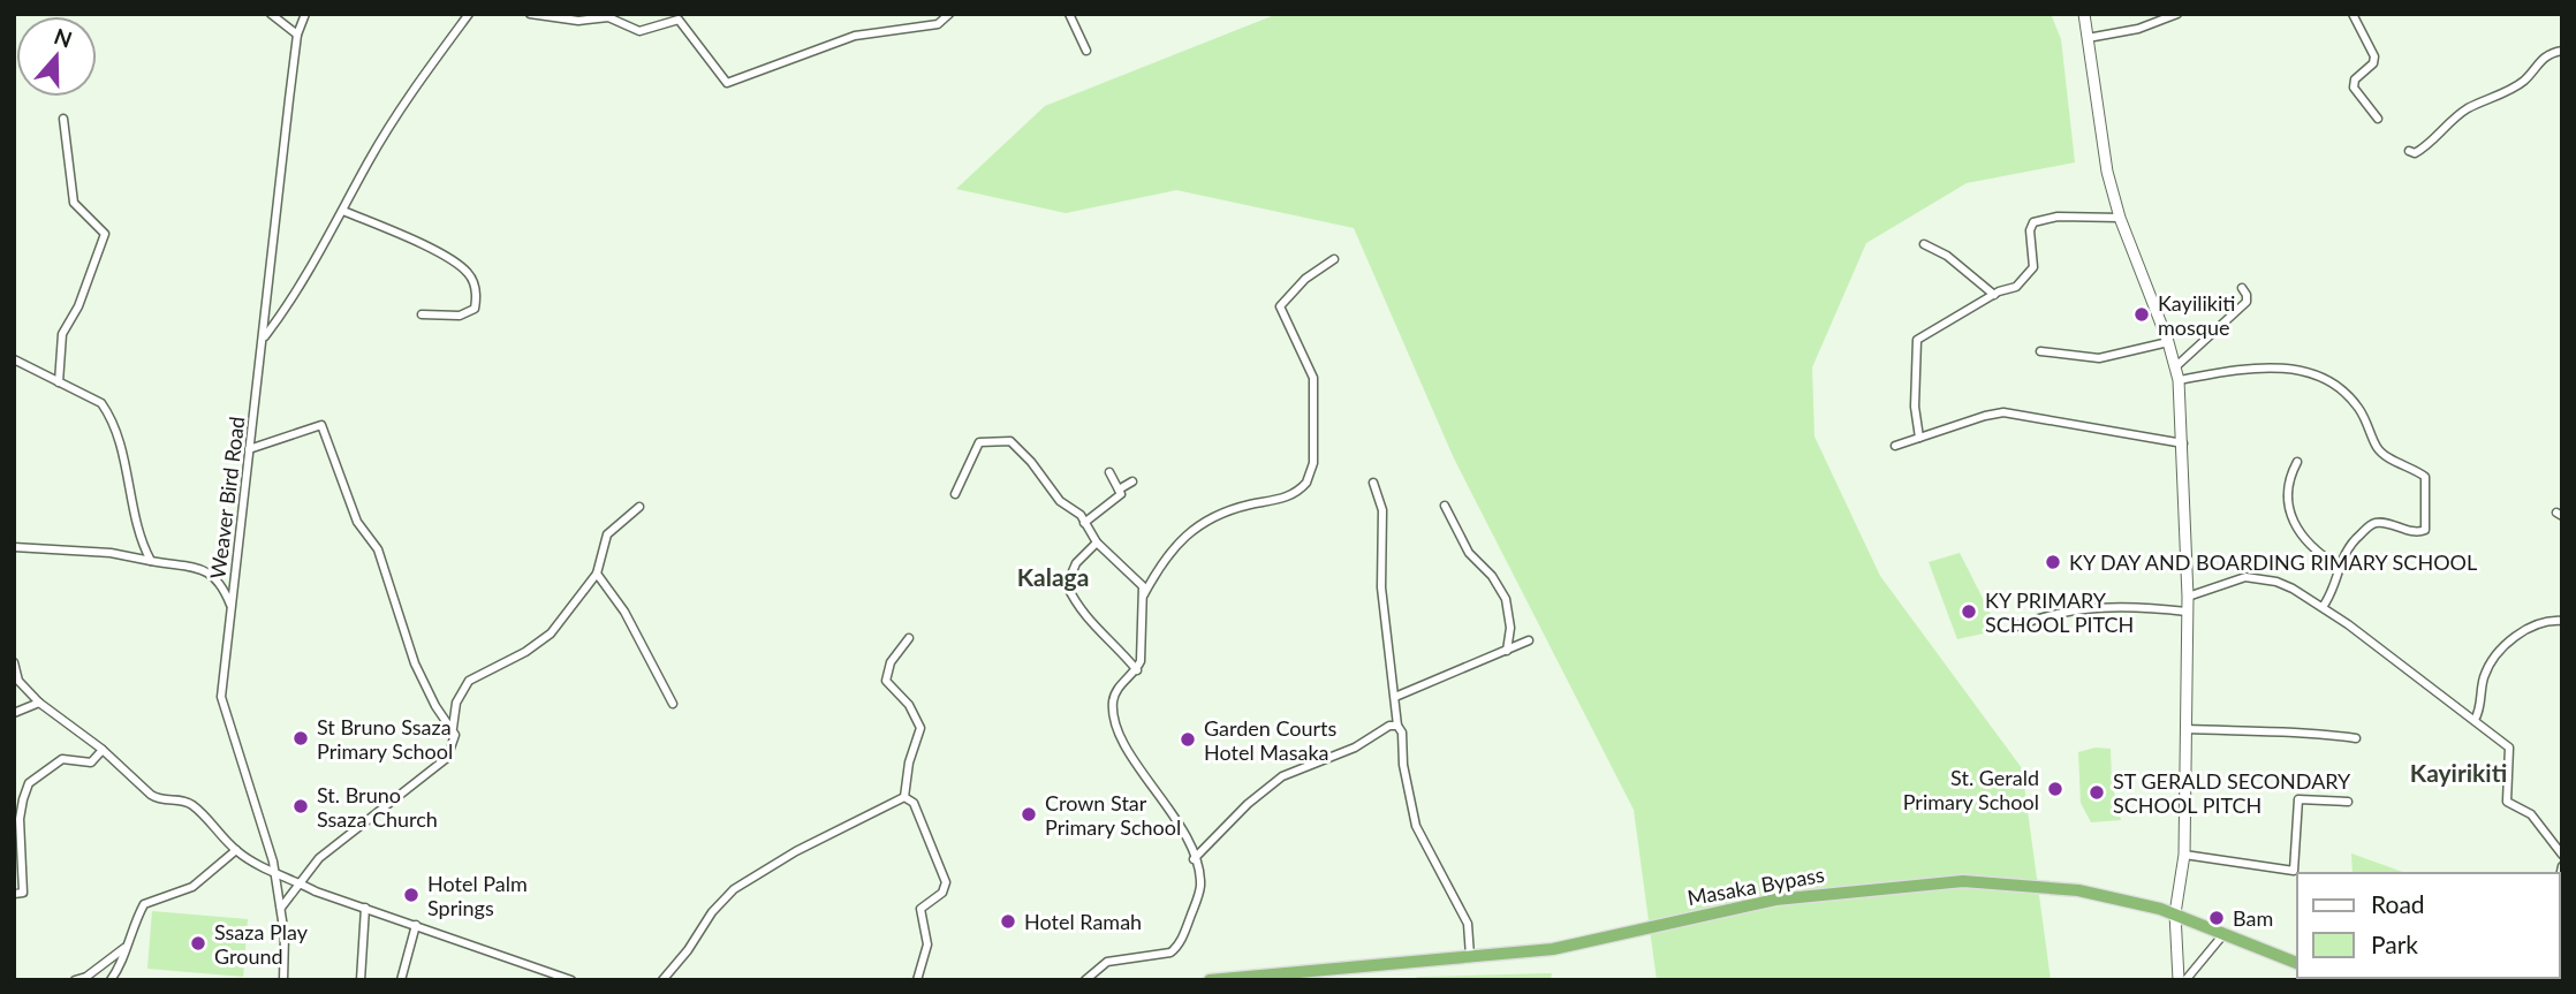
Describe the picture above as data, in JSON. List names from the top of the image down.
{
  "streets": {
    "highway": ["Masaka Bypass"],
    "street": ["Weaver Bird Road"]
  },
  "districts": ["Kalaga", "Kayirikiti"],
  "places": [
    "Kayilikiti mosque",
    "KY DAY AND BOARDING RIMARY SCHOOL",
    "KY PRIMARY SCHOOL PITCH",
    "St Bruno Ssaza Primary School",
    "Garden Courts Hotel Masaka",
    "St. Gerald Primary School",
    "ST GERALD SECONDARY SCHOOL PITCH",
    "St. Bruno Ssaza Church",
    "Crown Star Primary School",
    "Hotel Palm Springs",
    "Bam",
    "Hotel Ramah",
    "Ssaza Play Ground"
  ],
  "legend": ["Road", "Park"],
  "north": "top"
}
